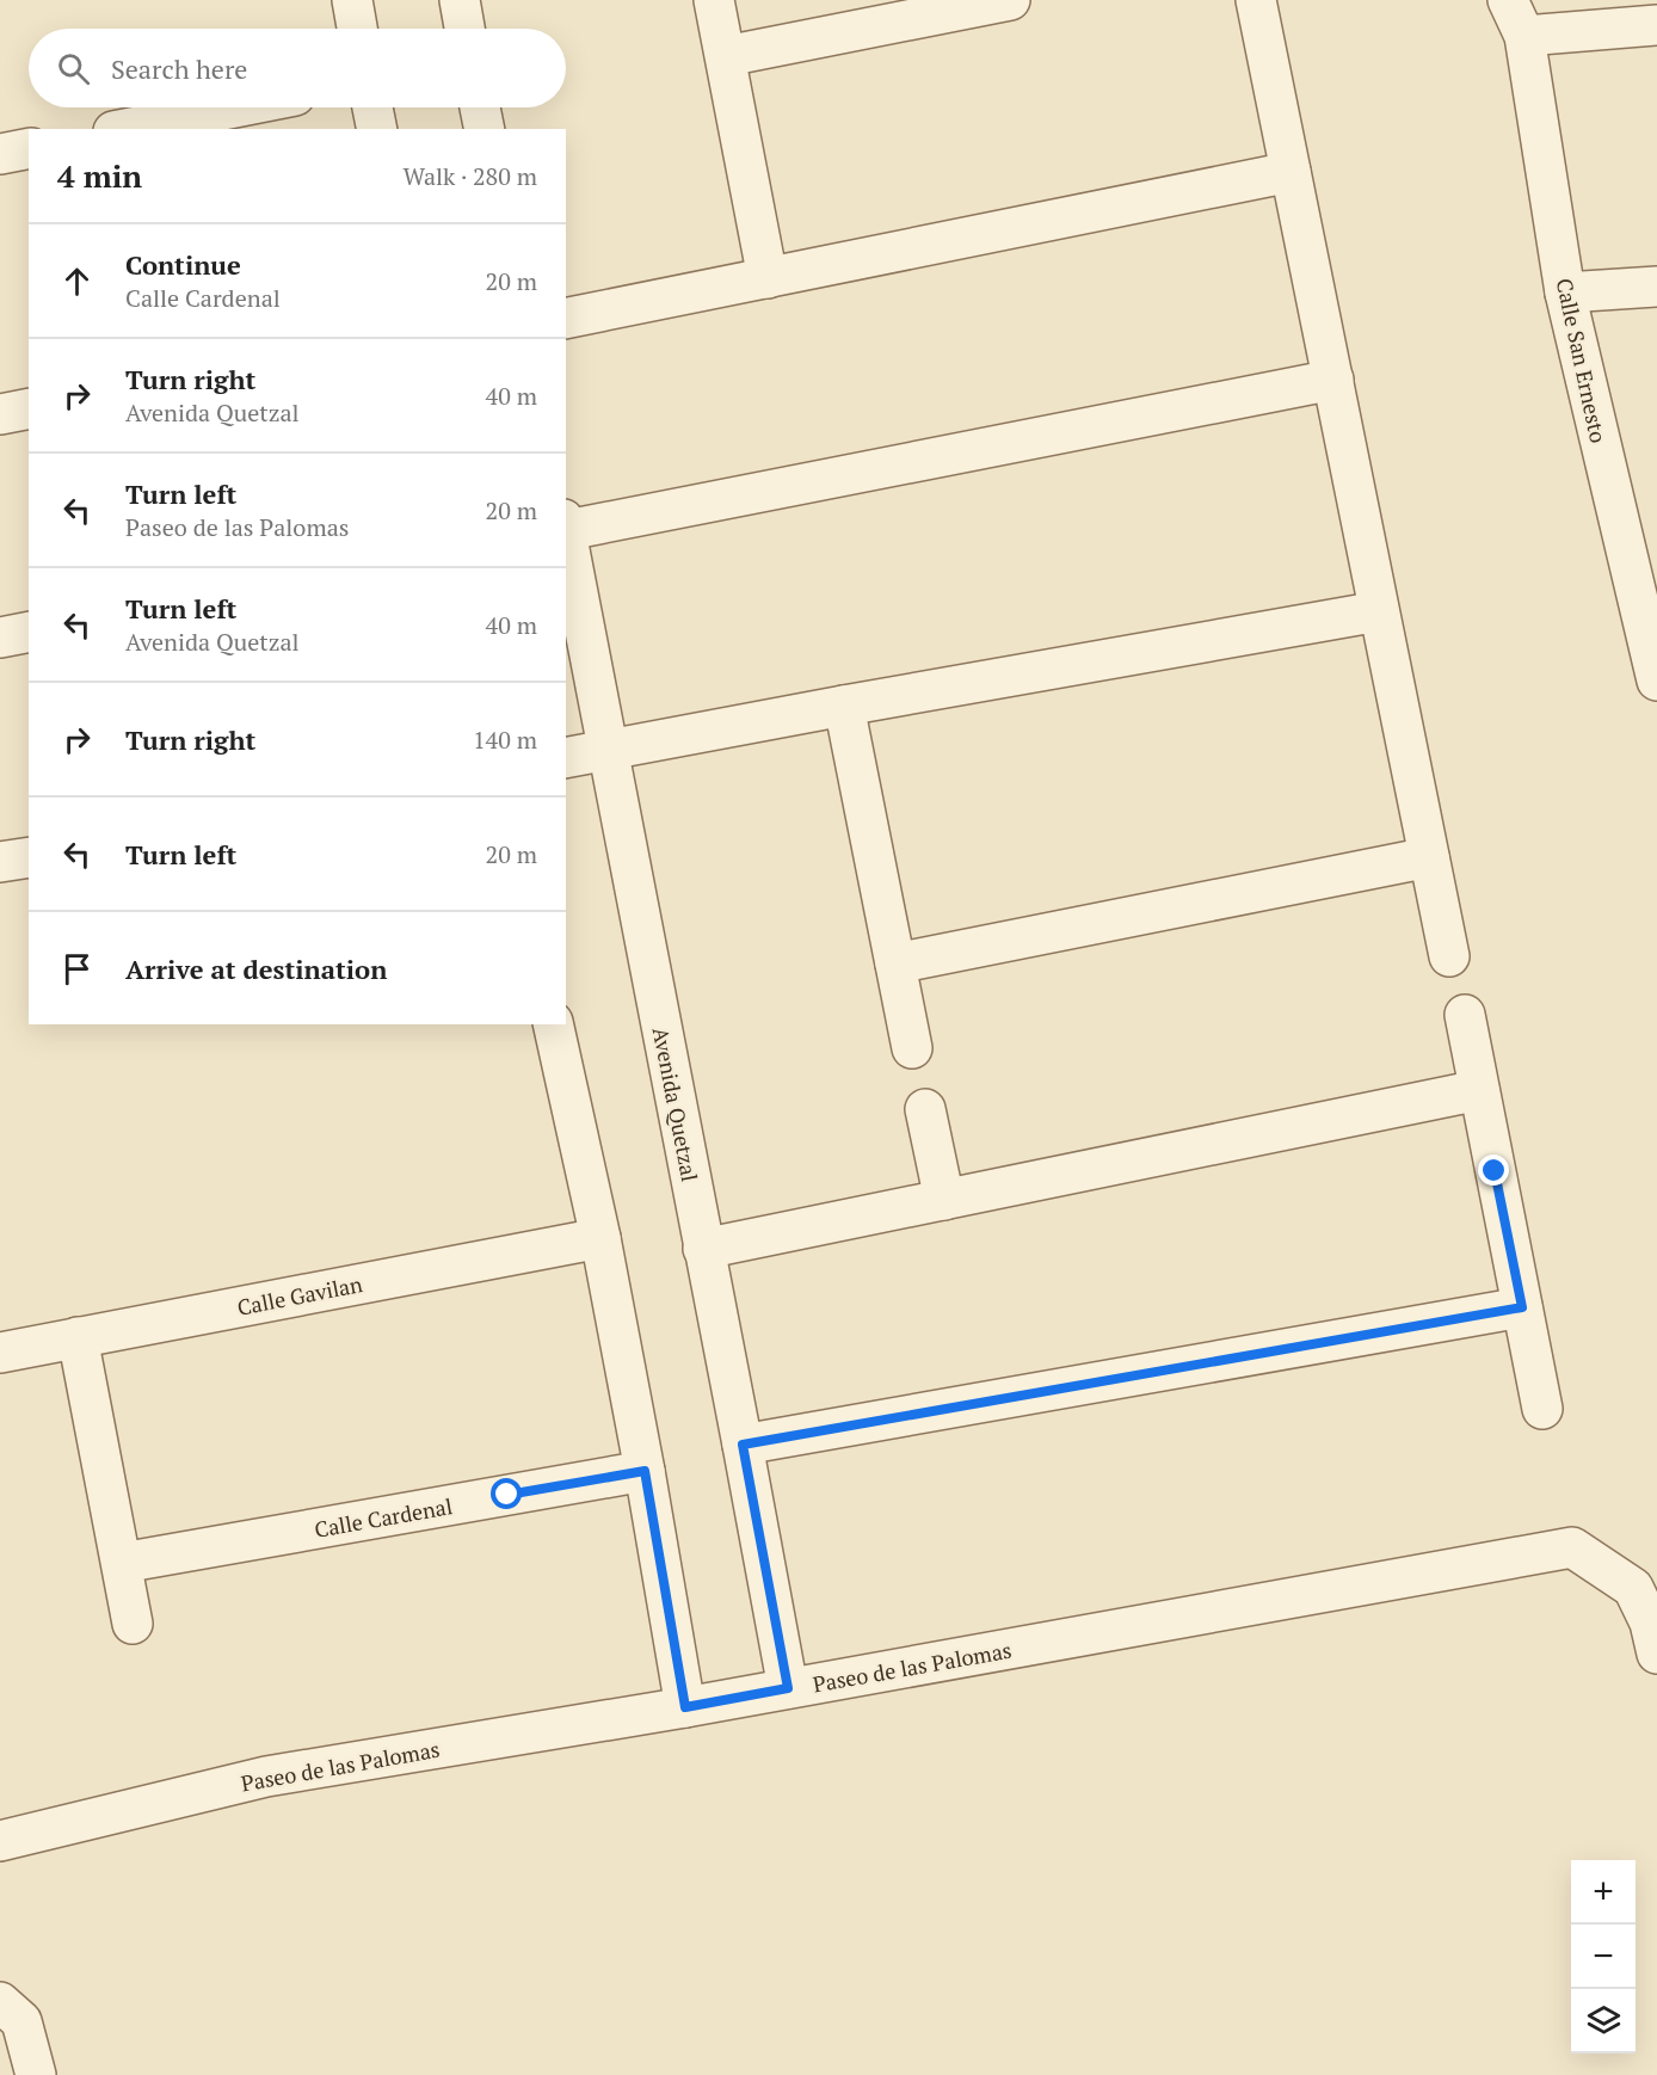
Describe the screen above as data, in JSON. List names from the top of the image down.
{
  "streets": {
    "street": [
      "Calle San Ernesto",
      "Avenida Quetzal",
      "Calle Gavilan",
      "Calle Cardenal",
      "Paseo de las Palomas"
    ]
  },
  "crossings": [
    ["Avenida Quetzal", "Paseo de las Palomas"]
  ],
  "page": {
    "search": "Search here",
    "heading": ["4 min", "Walk · 280 m"],
    "list": [
      ["Continue", "Calle Cardenal", "20 m"],
      ["Turn right", "Avenida Quetzal", "40 m"],
      ["Turn left", "Paseo de las Palomas", "20 m"],
      ["Turn left", "Avenida Quetzal", "40 m"],
      ["Turn right", "140 m"],
      ["Turn left", "20 m"],
      "Arrive at destination"
    ],
    "map_buttons": ["+", "−"]
  }
}
